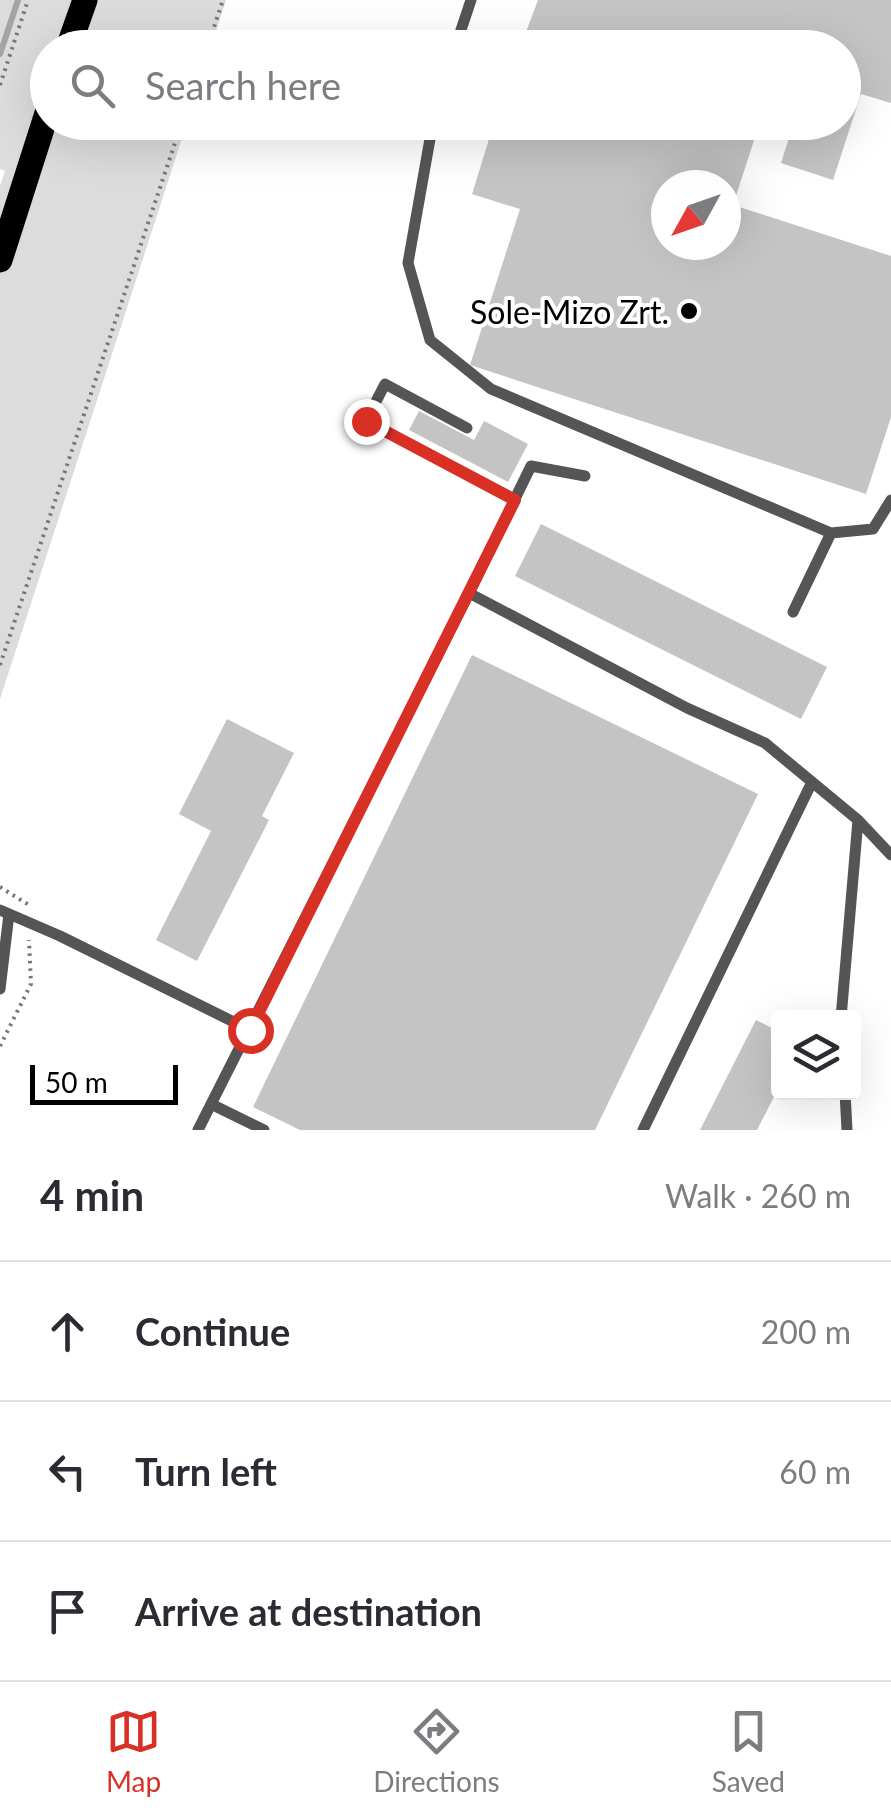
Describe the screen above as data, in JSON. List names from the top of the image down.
{
  "places": ["Sole-Mizo Zrt."],
  "scale_bar": "50 m",
  "north": "bottom left",
  "page": {
    "search": "Search here",
    "scale": "50 m",
    "heading": ["4 min", "Walk · 260 m"],
    "list": [
      ["Continue", "200 m"],
      ["Turn left", "60 m"],
      "Arrive at destination"
    ],
    "nav": ["Map", "Directions", "Saved"]
  }
}
